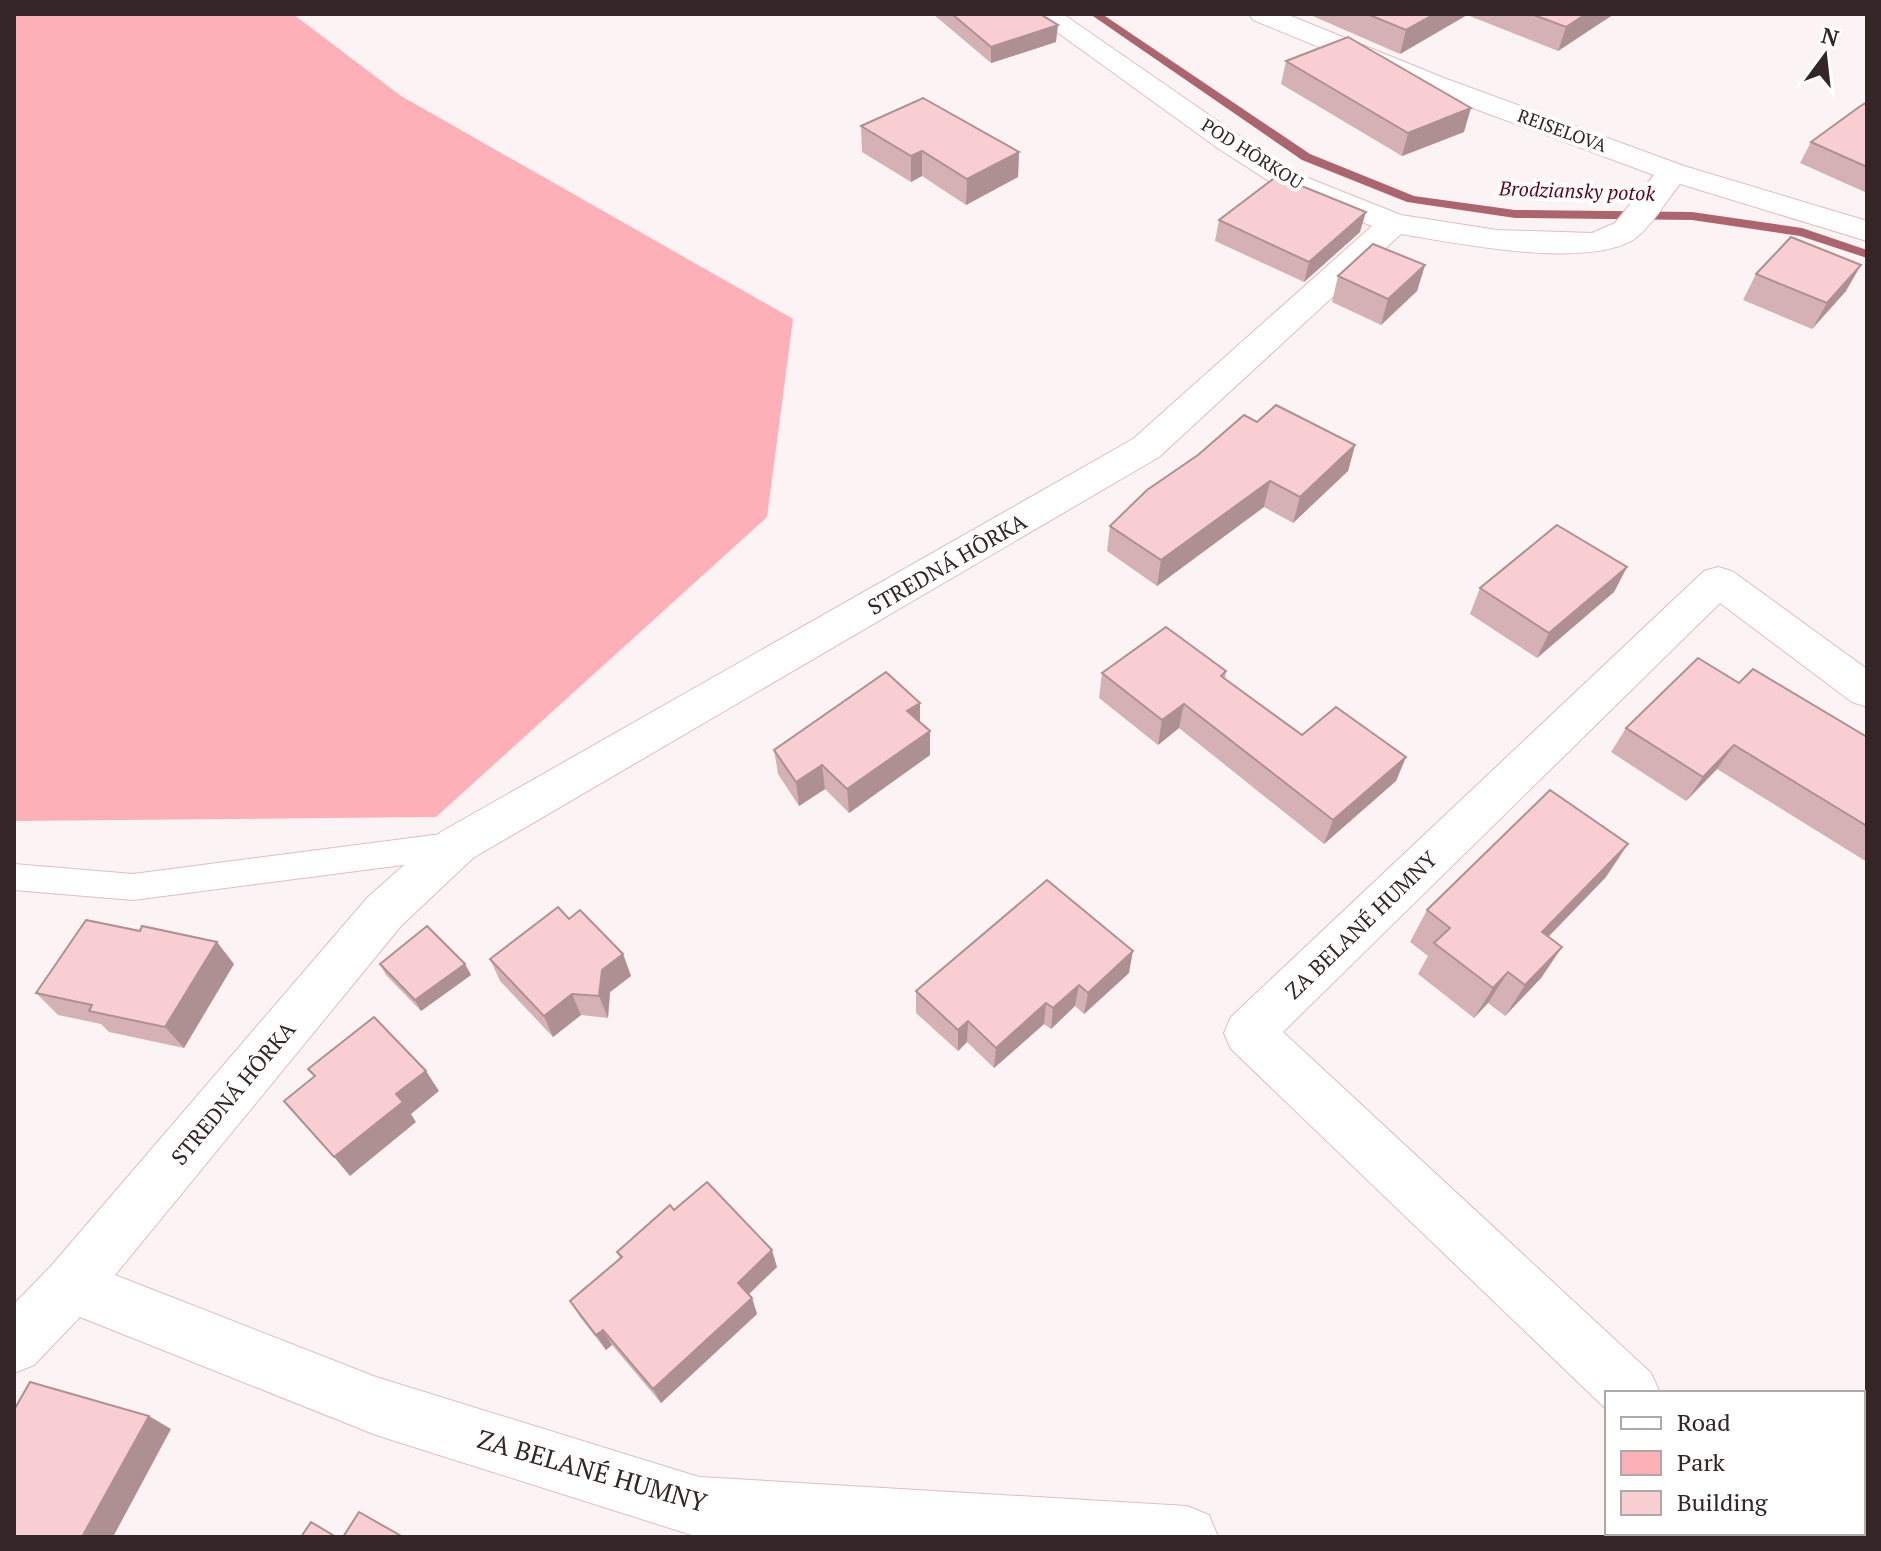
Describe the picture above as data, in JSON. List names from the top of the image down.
{
  "streets": {
    "street": [
      "REISELOVA",
      "POD HÔRKOU",
      "STREDNÁ HÔRKA",
      "ZA BELANÉ HUMNY"
    ]
  },
  "crossings": [
    ["REISELOVA", "POD HÔRKOU"],
    ["POD HÔRKOU", "STREDNÁ HÔRKA"],
    ["STREDNÁ HÔRKA", "ZA BELANÉ HUMNY"]
  ],
  "water": ["Brodziansky potok"],
  "legend": ["Road", "Park", "Building"],
  "north": "top"
}
